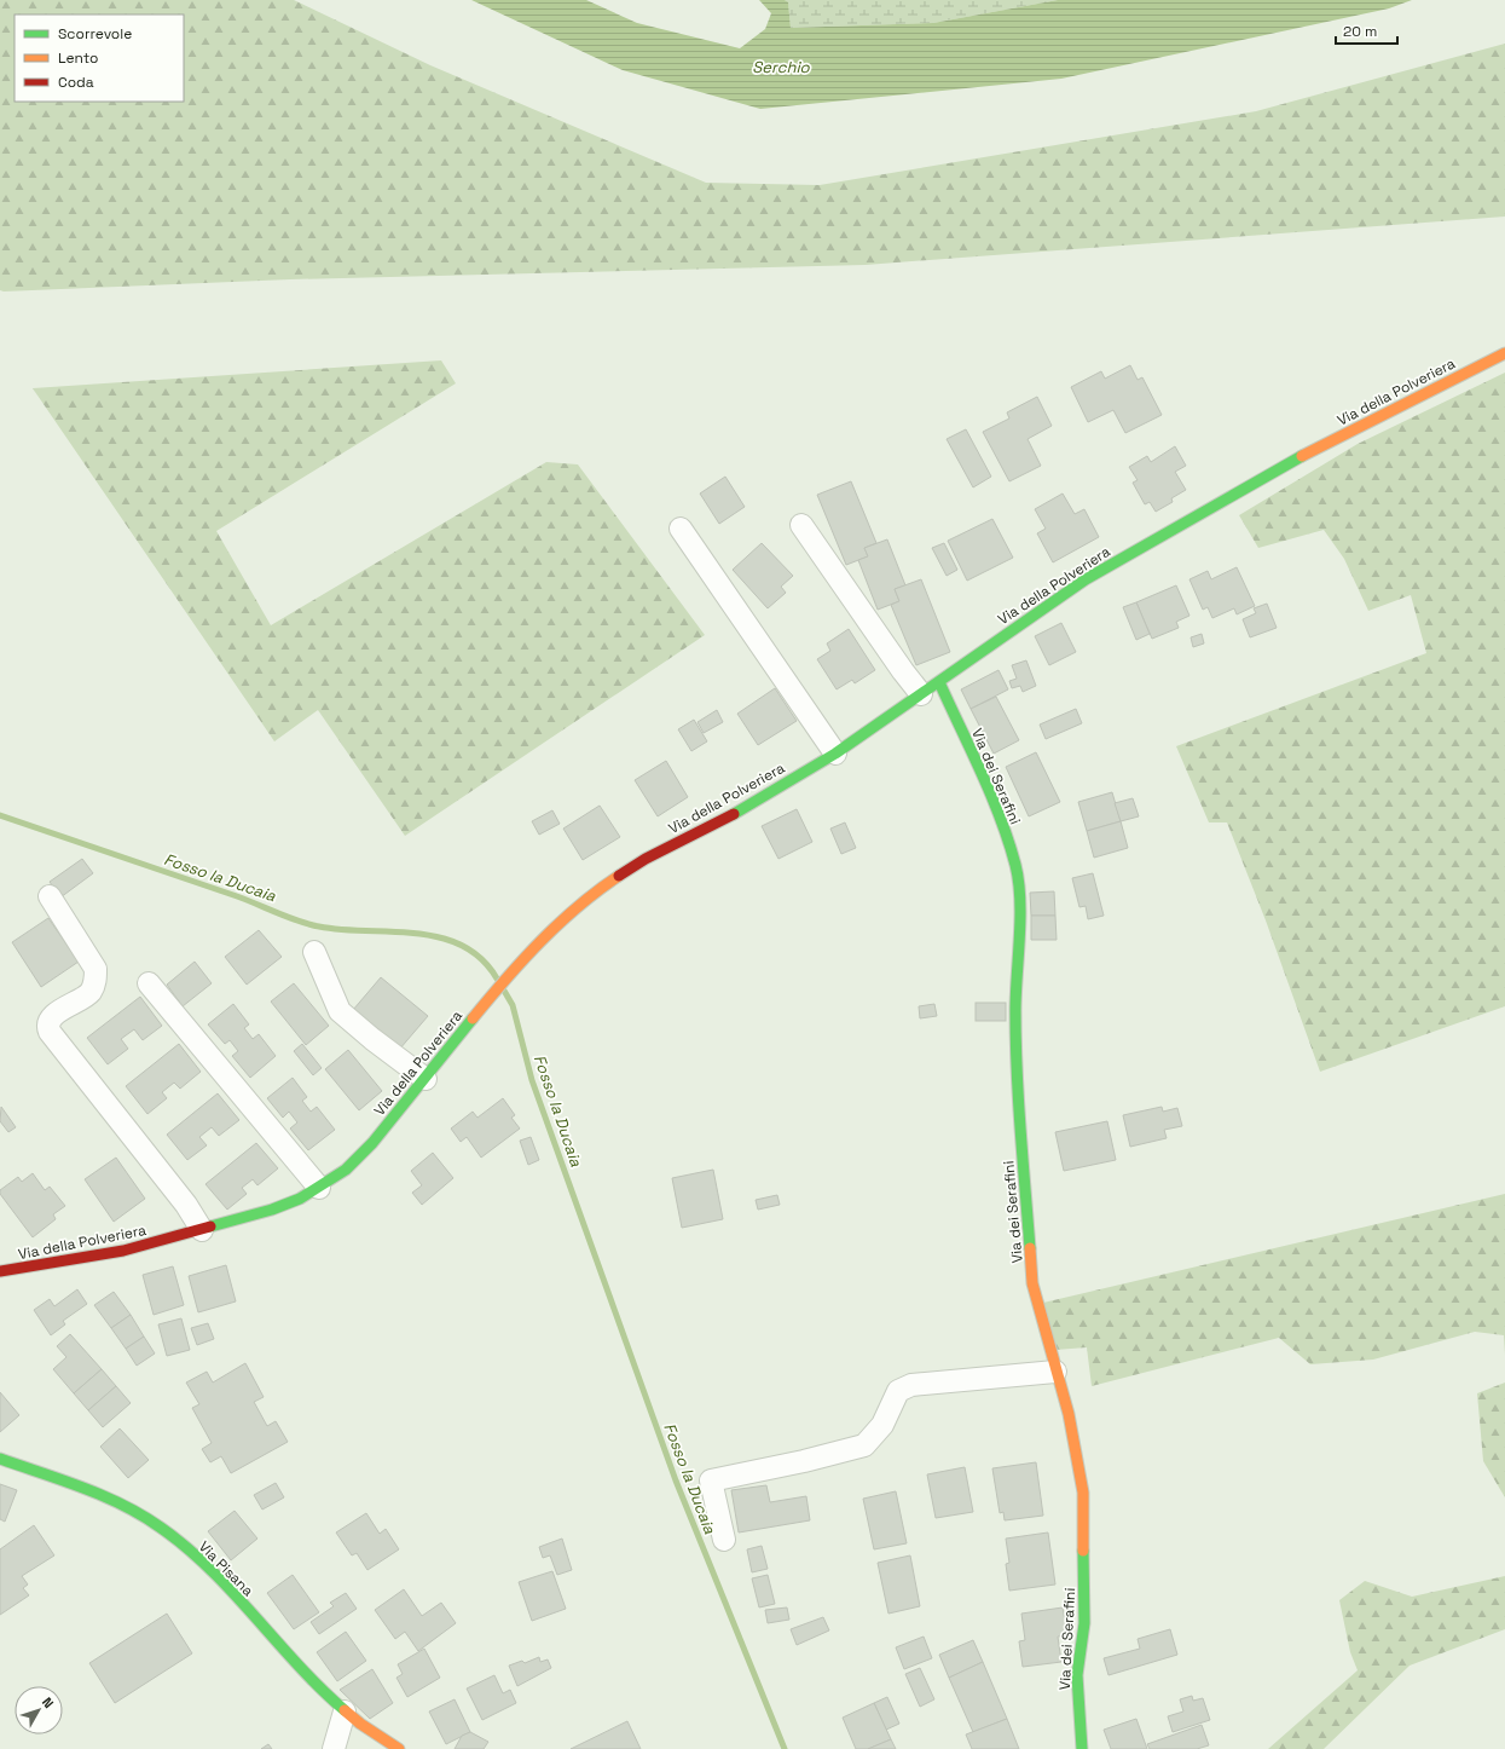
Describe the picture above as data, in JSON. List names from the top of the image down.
{
  "streets": {
    "street": ["Via della Polveriera", "Via dei Serafini", "Via Pisana"]
  },
  "crossings": [
    ["Via della Polveriera", "Via dei Serafini"]
  ],
  "water": ["Serchio", "Fosso la Ducaia"],
  "legend": ["Scorrevole", "Lento", "Coda"],
  "scale_bar": "20 m",
  "north": "top right"
}
